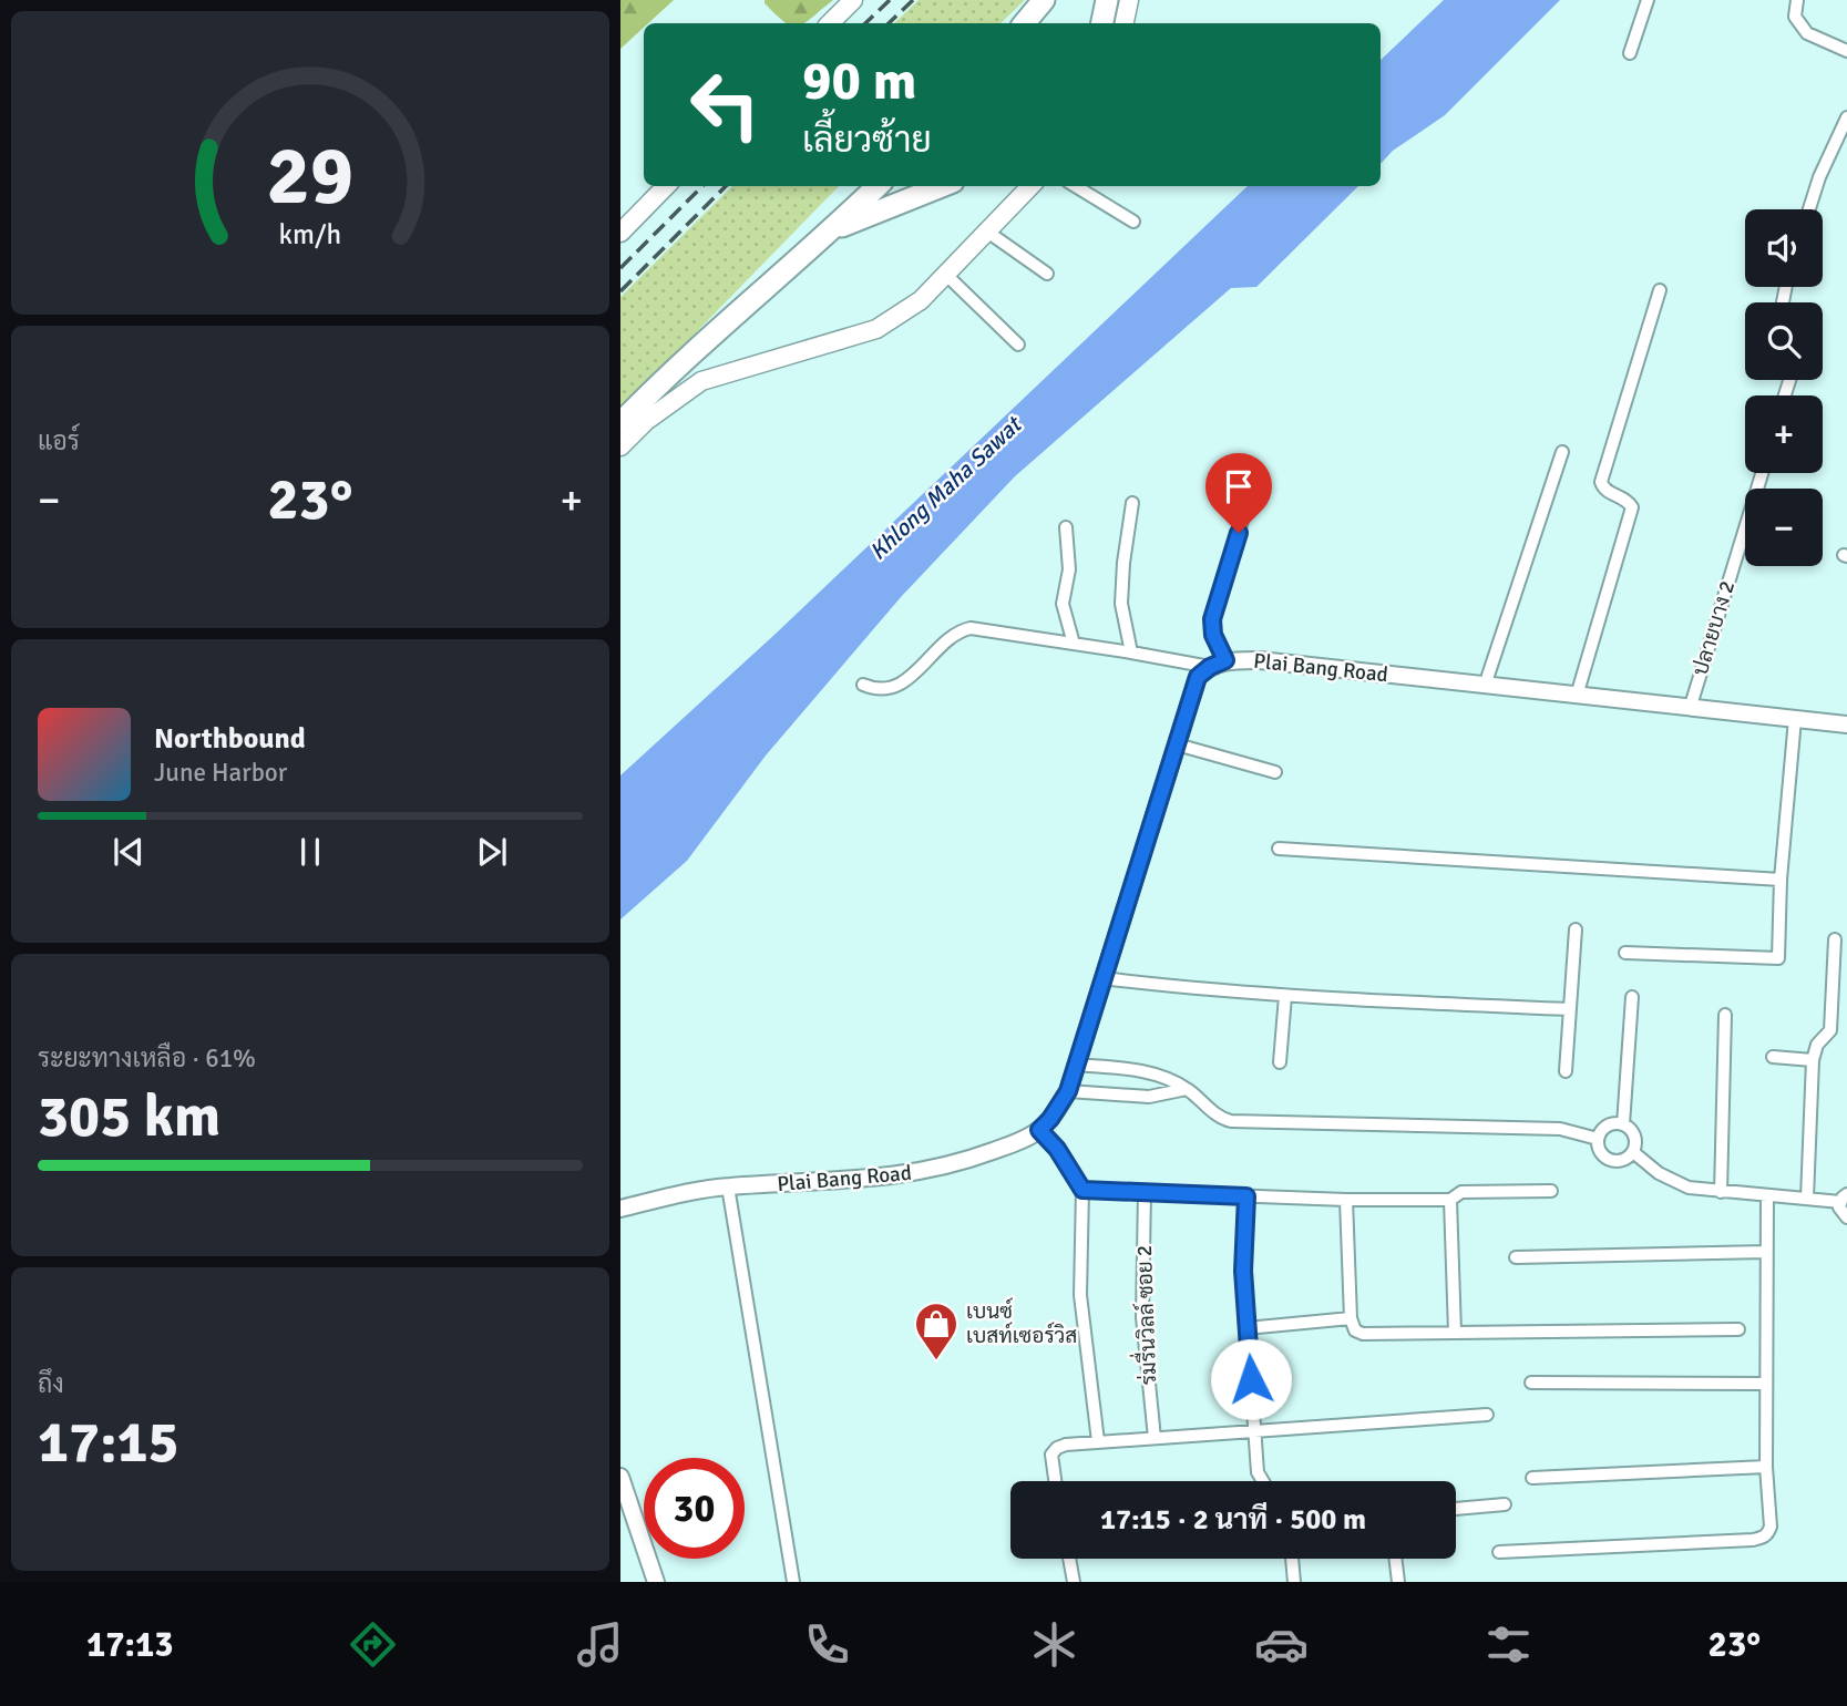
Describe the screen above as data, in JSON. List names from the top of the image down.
{
  "streets": {
    "street": ["ปลายบาง 2", "Plai Bang Road", "ร่มรื่นวิลล์ ซอย 2"]
  },
  "crossings": [
    ["ปลายบาง 2", "Plai Bang Road"]
  ],
  "water": ["Khlong Maha Sawat"],
  "places": {
    "shop": ["เบนซ์ เบสท์เซอร์วิส"]
  },
  "page": {
    "turn": ["90 m", "เลี้ยวซ้าย"],
    "map_buttons": ["+", "−"],
    "tile": [
      "แอร์",
      ["ระยะทางเหลือ · 61%", "305 km"],
      ["ถึง", "17:15"]
    ],
    "heat": ["−", "23°", "+"],
    "song": ["Northbound", "June Harbor"],
    "limit": "30",
    "trip": "17:15 · 2 นาที · 500 m",
    "tabs": ["17:13", "23°"],
    "gauge": ["29", "km/h"]
  }
}
